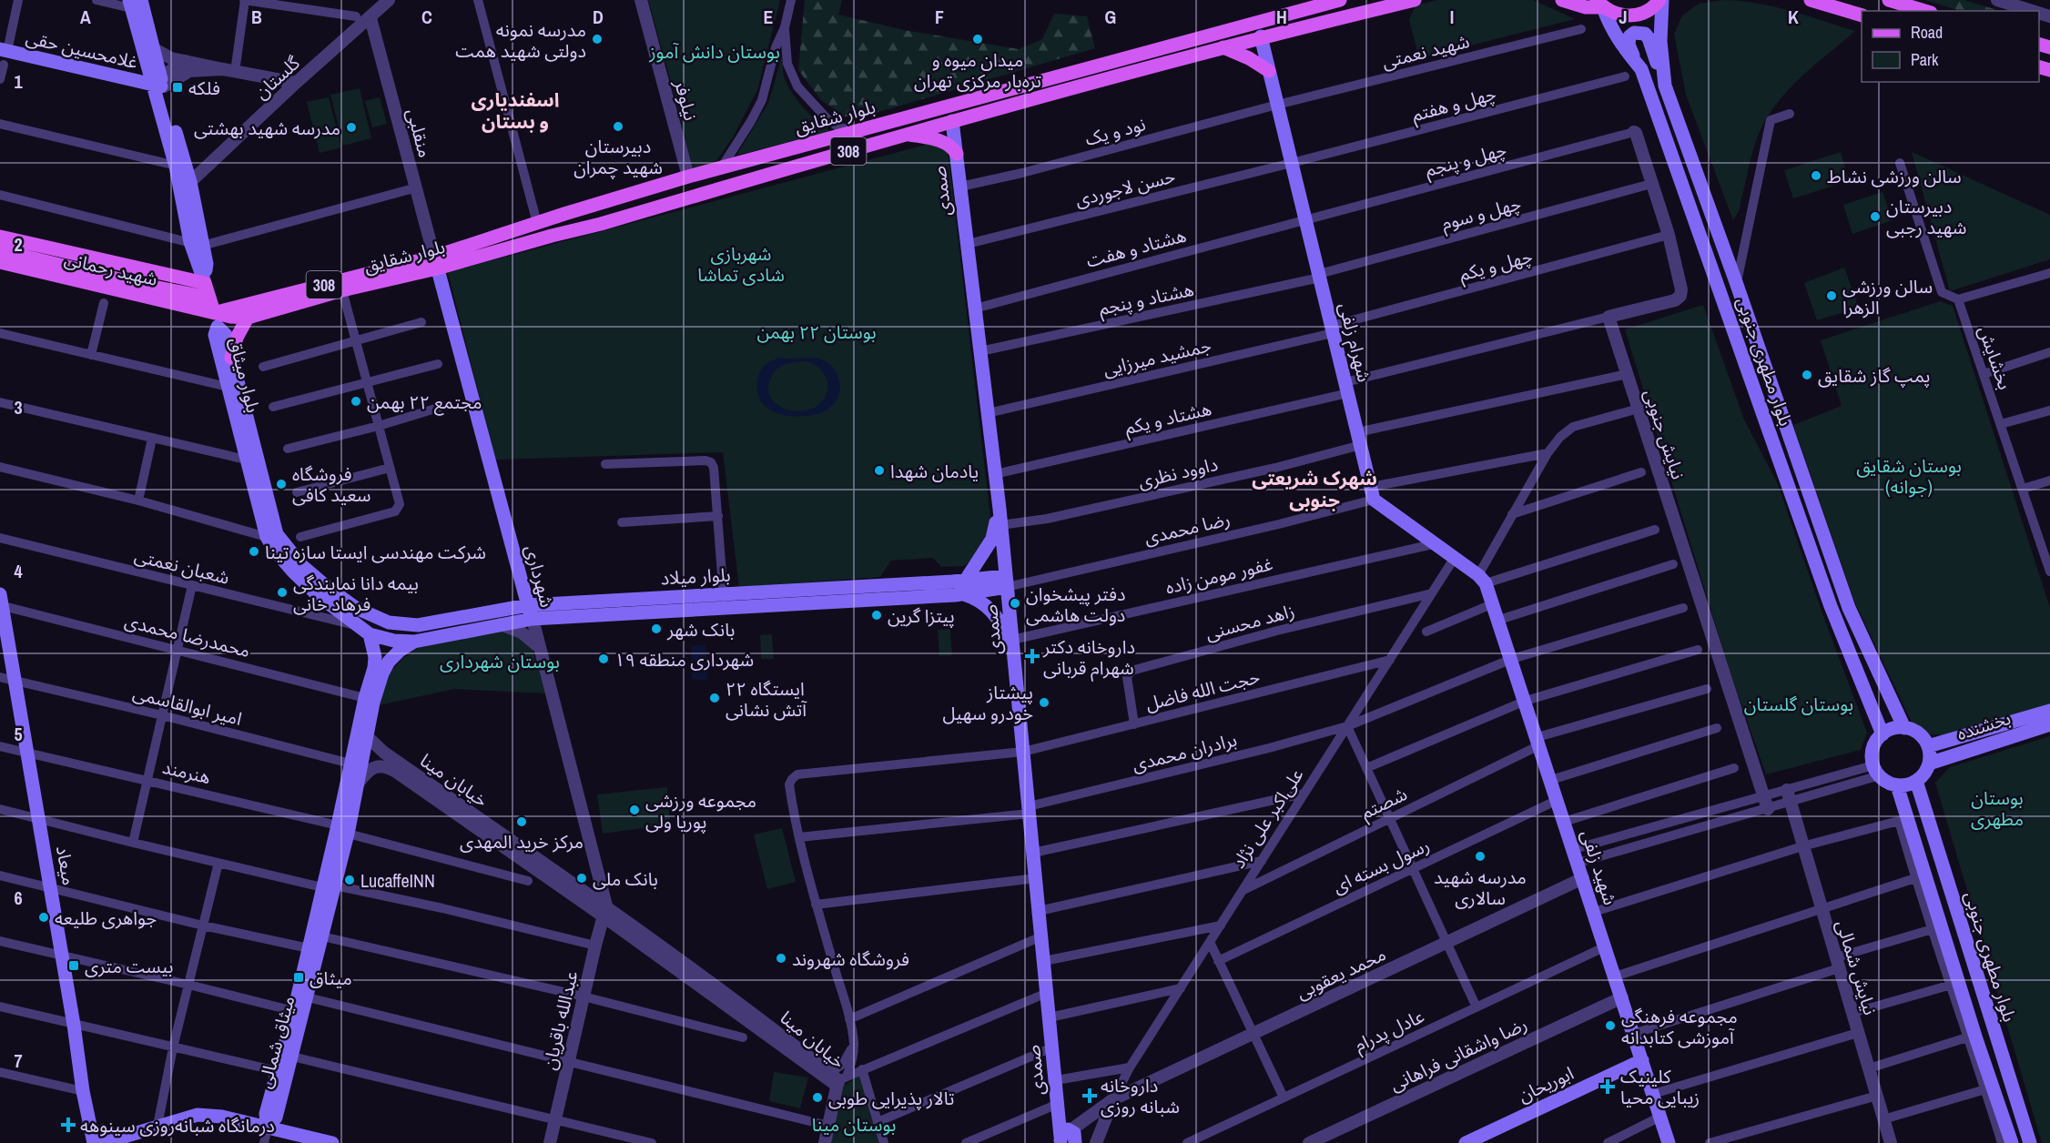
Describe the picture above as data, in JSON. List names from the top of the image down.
{
  "streets": {
    "main road": [
      "غلامحسین حقی",
      "بلوار شقایق",
      "308",
      "صمدی",
      "شهید رحمانی",
      "شهرام زلفی",
      "بلوار مطهری جنوبی",
      "بلوار میثاق",
      "شهرداری",
      "بلوار میلاد",
      "بخشنده",
      "میعاد",
      "شهید زلفی",
      "میثاق شمالی",
      "ابوریحان"
    ],
    "street": [
      "شهید نعمتی",
      "گلستان",
      "نیلوفر",
      "چهل و هفتم",
      "نود و یک",
      "منقلبی",
      "چهل و پنجم",
      "حسن لاجوردی",
      "چهل و سوم",
      "هشتاد و هفت",
      "چهل و یکم",
      "هشتاد و پنجم",
      "جمشید میرزایی",
      "بخشایش",
      "هشتاد و یکم",
      "نیایش جنوبی",
      "داوود نظری",
      "رضا محمدی",
      "شعبان نعمتی",
      "غفور مومن زاده",
      "زاهد محسنی",
      "محمدرضا محمدی",
      "حجت الله فاضل",
      "امیر ابوالقاسمی",
      "برادران محمدی",
      "هنرمند",
      "خیابان مینا",
      "شصتم",
      "علی‌اکبر علی نژاد",
      "رسول بسته ای",
      "نیایش شمالی",
      "محمد یعقوبی",
      "عبدالله باقریان",
      "عادل پدرام",
      "رضا واشقانی فراهانی"
    ]
  },
  "crossings": [
    ["شهید نعمتی", "نود و یک"],
    ["شهید نعمتی", "شهرام زلفی"],
    ["گلستان", "منقلبی"],
    ["نیلوفر", "بلوار شقایق"],
    ["چهل و هفتم", "حسن لاجوردی"],
    ["چهل و هفتم", "شهرام زلفی"],
    ["بلوار شقایق", "منقلبی"],
    ["بلوار شقایق", "صمدی"],
    ["بلوار شقایق", "شهید رحمانی"],
    ["بلوار شقایق", "شهرام زلفی"],
    ["بلوار شقایق", "شهرداری"],
    ["نود و یک", "صمدی"],
    ["نود و یک", "شهرام زلفی"],
    ["منقلبی", "شهرداری"],
    ["چهل و پنجم", "هشتاد و هفت"],
    ["چهل و پنجم", "شهرام زلفی"],
    ["حسن لاجوردی", "صمدی"],
    ["حسن لاجوردی", "شهرام زلفی"],
    ["صمدی", "هشتاد و هفت"],
    ["صمدی", "هشتاد و پنجم"],
    ["صمدی", "جمشید میرزایی"],
    ["صمدی", "هشتاد و یکم"],
    ["صمدی", "داوود نظری"],
    ["صمدی", "رضا محمدی"],
    ["صمدی", "غفور مومن زاده"],
    ["صمدی", "بلوار میلاد"],
    ["صمدی", "حجت الله فاضل"],
    ["صمدی", "برادران محمدی"],
    ["چهل و سوم", "هشتاد و پنجم"],
    ["چهل و سوم", "شهرام زلفی"],
    ["هشتاد و هفت", "شهرام زلفی"],
    ["چهل و یکم", "شهرام زلفی"],
    ["چهل و یکم", "جمشید میرزایی"],
    ["هشتاد و پنجم", "شهرام زلفی"],
    ["شهرام زلفی", "جمشید میرزایی"],
    ["شهرام زلفی", "هشتاد و یکم"],
    ["شهرام زلفی", "داوود نظری"],
    ["شهرام زلفی", "رضا محمدی"],
    ["بلوار مطهری جنوبی", "بخشنده"],
    ["بلوار میثاق", "شعبان نعمتی"],
    ["بلوار میثاق", "بلوار میلاد"],
    ["بلوار میثاق", "میثاق شمالی"],
    ["هشتاد و یکم", "نیایش جنوبی"],
    ["نیایش جنوبی", "داوود نظری"],
    ["رضا محمدی", "بلوار میلاد"],
    ["شهرداری", "بلوار میلاد"],
    ["شهرداری", "خیابان مینا"],
    ["شهرداری", "عبدالله باقریان"],
    ["بلوار میلاد", "میثاق شمالی"],
    ["زاهد محسنی", "حجت الله فاضل"],
    ["زاهد محسنی", "علی‌اکبر علی نژاد"],
    ["محمدرضا محمدی", "میعاد"],
    ["محمدرضا محمدی", "میثاق شمالی"],
    ["حجت الله فاضل", "برادران محمدی"],
    ["حجت الله فاضل", "علی‌اکبر علی نژاد"],
    ["امیر ابوالقاسمی", "میعاد"],
    ["امیر ابوالقاسمی", "میثاق شمالی"],
    ["برادران محمدی", "علی‌اکبر علی نژاد"],
    ["برادران محمدی", "شهید زلفی"],
    ["هنرمند", "میعاد"],
    ["هنرمند", "میثاق شمالی"],
    ["خیابان مینا", "عبدالله باقریان"],
    ["خیابان مینا", "میثاق شمالی"],
    ["شصتم", "علی‌اکبر علی نژاد"],
    ["شصتم", "شهید زلفی"],
    ["علی‌اکبر علی نژاد", "محمد یعقوبی"],
    ["رسول بسته ای", "شهید زلفی"],
    ["شهید زلفی", "محمد یعقوبی"],
    ["شهید زلفی", "عادل پدرام"],
    ["شهید زلفی", "رضا واشقانی فراهانی"],
    ["شهید زلفی", "ابوریحان"]
  ],
  "districts": ["اسفندیاری و بستان", "شهرک شریعتی جنوبی"],
  "parks": [
    "بوستان دانش آموز",
    "شهربازی شادی تماشا",
    "بوستان ۲۲ بهمن",
    "بوستان شقایق (جوانه)",
    "بوستان شهرداری",
    "بوستان گلستان",
    "بوستان مطهری",
    "بوستان مینا"
  ],
  "places": {
    "other": [
      "مدرسه نمونه دولتی شهید همت",
      "میدان میوه و تره‌بار مرکزی تهران",
      "دبیرستان شهید چمران",
      "مدرسه شهید بهشتی",
      "سالن ورزشی نشاط",
      "دبیرستان شهید رجبی",
      "سالن ورزشی الزهرا",
      "پمپ گاز شقایق",
      "مجتمع ۲۲ بهمن",
      "یادمان شهدا",
      "فروشگاه سعید کافی",
      "شرکت مهندسی ایستا سازه تینا",
      "بیمه دانا نمایندگی فرهاد خانی",
      "دفتر پیشخوان دولت هاشمی",
      "پیتزا گرین",
      "بانک شهر",
      "شهرداری منطقه ۱۹",
      "ایستگاه ۲۲ آتش نشانی",
      "پیشتاز خودرو سهیل",
      "مجموعه ورزشی پوریا ولی",
      "مرکز خرید المهدی",
      "مدرسه شهید سالاری",
      "بانک ملی",
      "LucaffeINN",
      "جواهری طلیعه",
      "فروشگاه شهروند",
      "مجموعه فرهنگی آموزشی کتابدانه",
      "تالار پذیرایی طوبی"
    ],
    "transit": ["فلکه", "بیست متری", "میثاق"],
    "health": [
      "داروخانه دکتر شهرام قربانی",
      "کلینیک زیبایی محیا",
      "داروخانه شبانه روزی",
      "درمانگاه شبانه‌روزی سینوهه"
    ]
  },
  "legend": ["Road", "Park"],
  "grid": {
    "columns": [
      "A",
      "B",
      "C",
      "D",
      "E",
      "F",
      "G",
      "H",
      "I",
      "J",
      "K"
    ],
    "rows": [
      "1",
      "2",
      "3",
      "4",
      "5",
      "6",
      "7"
    ]
  }
}
